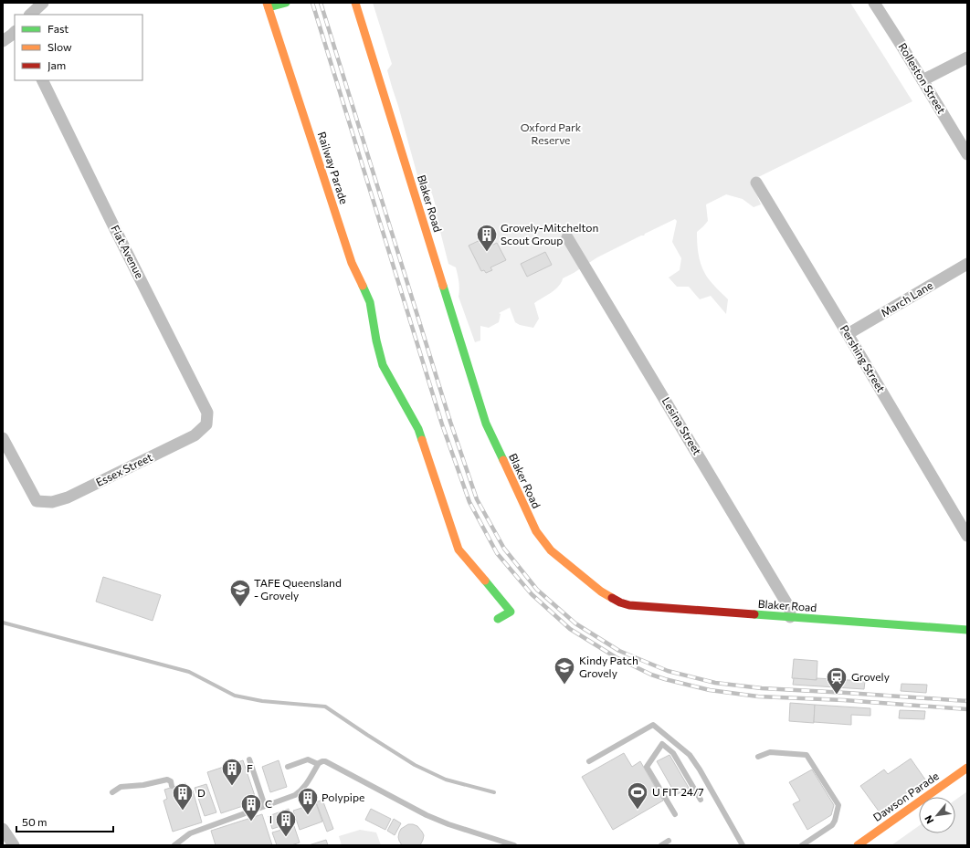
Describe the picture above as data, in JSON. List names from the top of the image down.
{
  "streets": {
    "street": [
      "Rolleston Street",
      "Railway Parade",
      "Blaker Road",
      "Fiat Avenue",
      "March Lane",
      "Pershing Street",
      "Lesina Street",
      "Essex Street",
      "Dawson Parade"
    ]
  },
  "crossings": [
    ["Blaker Road", "Lesina Street"],
    ["Fiat Avenue", "Essex Street"],
    ["March Lane", "Pershing Street"]
  ],
  "parks": ["Oxford Park Reserve"],
  "places": {
    "building": [
      "Grovely-Mitchelton Scout Group",
      "F",
      "D",
      "Polypipe",
      "C",
      "I"
    ],
    "school or university": ["TAFE Queensland - Grovely", "Kindy Patch Grovely"],
    "station": ["Grovely"],
    "sports": ["U FIT 24/7"]
  },
  "legend": ["Fast", "Slow", "Jam"],
  "scale_bar": "50 m",
  "north": "bottom left"
}
